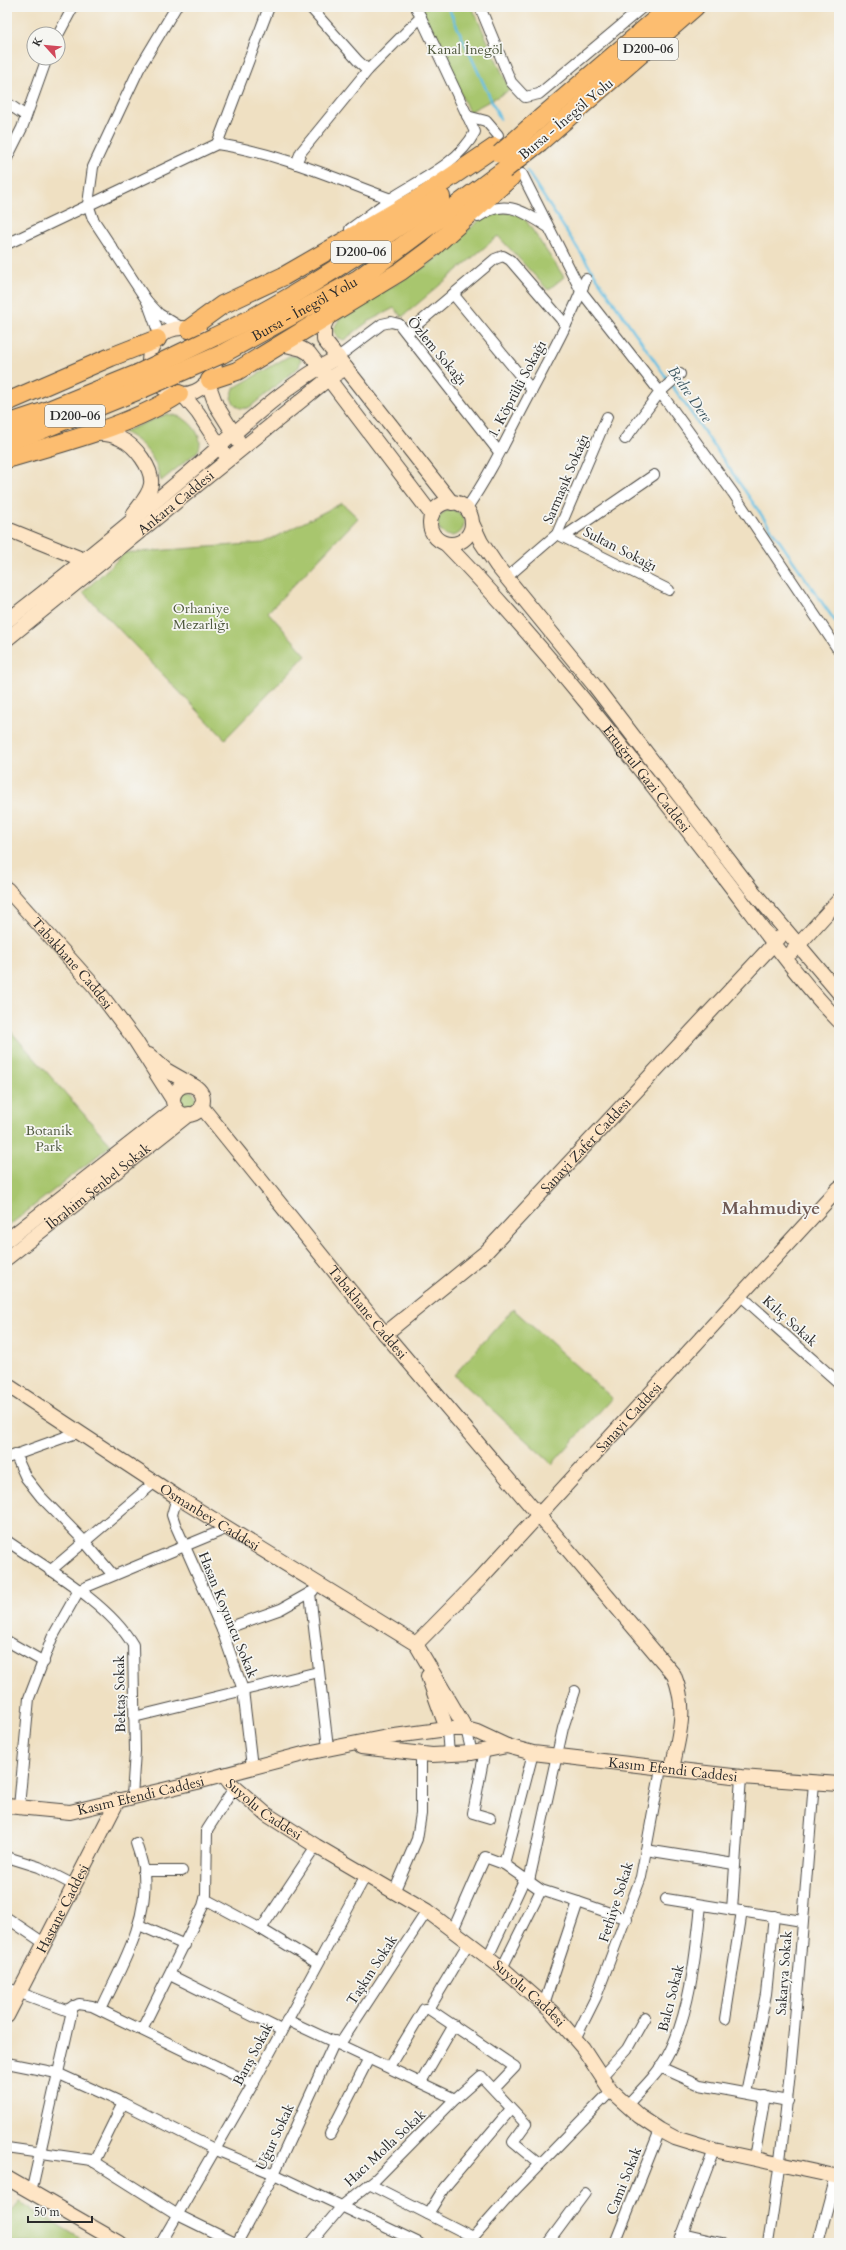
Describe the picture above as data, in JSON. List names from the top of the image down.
{
  "streets": {
    "highway": ["D200-06", "Bursa - İnegöl Yolu"],
    "street": [
      "Özlem Sokağı",
      "1. Köprülü Sokağı",
      "Sarmaşık Sokağı",
      "Ankara Caddesi",
      "Sultan Sokağı",
      "Ertuğrul Gazi Caddesi",
      "Tabakhane Caddesi",
      "Sanayi Zafer Caddesi",
      "İbrahim Şenbel Sokak",
      "Kılıç Sokak",
      "Sanayi Caddesi",
      "Osmanbey Caddesi",
      "Hasan Koyuncu Sokak",
      "Bektaş Sokak",
      "Kasım Efendi Caddesi",
      "Suyolu Caddesi",
      "Fethiye Sokak",
      "Hastane Caddesi",
      "Taşkın Sokak",
      "Sakarya Sokak",
      "Balcı Sokak",
      "Barış Sokak",
      "Uğur Sokak",
      "Hacı Molla Sokak",
      "Cami Sokak"
    ]
  },
  "crossings": [
    ["Özlem Sokağı", "1. Köprülü Sokağı"],
    ["Özlem Sokağı", "Ankara Caddesi"],
    ["1. Köprülü Sokağı", "Ertuğrul Gazi Caddesi"],
    ["Sarmaşık Sokağı", "Sultan Sokağı"],
    ["Sarmaşık Sokağı", "Ertuğrul Gazi Caddesi"],
    ["Ertuğrul Gazi Caddesi", "Sanayi Zafer Caddesi"],
    ["Tabakhane Caddesi", "Sanayi Zafer Caddesi"],
    ["Tabakhane Caddesi", "İbrahim Şenbel Sokak"],
    ["Tabakhane Caddesi", "Sanayi Caddesi"],
    ["Tabakhane Caddesi", "Kasım Efendi Caddesi"],
    ["Tabakhane Caddesi", "Fethiye Sokak"],
    ["Kılıç Sokak", "Sanayi Caddesi"],
    ["Sanayi Caddesi", "Osmanbey Caddesi"],
    ["Osmanbey Caddesi", "Hasan Koyuncu Sokak"],
    ["Osmanbey Caddesi", "Kasım Efendi Caddesi"],
    ["Hasan Koyuncu Sokak", "Kasım Efendi Caddesi"],
    ["Bektaş Sokak", "Kasım Efendi Caddesi"],
    ["Kasım Efendi Caddesi", "Suyolu Caddesi"],
    ["Kasım Efendi Caddesi", "Fethiye Sokak"],
    ["Kasım Efendi Caddesi", "Hastane Caddesi"],
    ["Kasım Efendi Caddesi", "Sakarya Sokak"],
    ["Suyolu Caddesi", "Fethiye Sokak"],
    ["Suyolu Caddesi", "Taşkın Sokak"],
    ["Suyolu Caddesi", "Sakarya Sokak"],
    ["Suyolu Caddesi", "Balcı Sokak"],
    ["Suyolu Caddesi", "Barış Sokak"],
    ["Suyolu Caddesi", "Cami Sokak"],
    ["Taşkın Sokak", "Uğur Sokak"]
  ],
  "districts": ["Mahmudiye"],
  "water": ["Bedre Dere"],
  "parks": ["Kanal İnegöl", "Orhaniye Mezarlığı", "Botanik Park"],
  "scale_bar": "50 m",
  "north": "top left"
}
